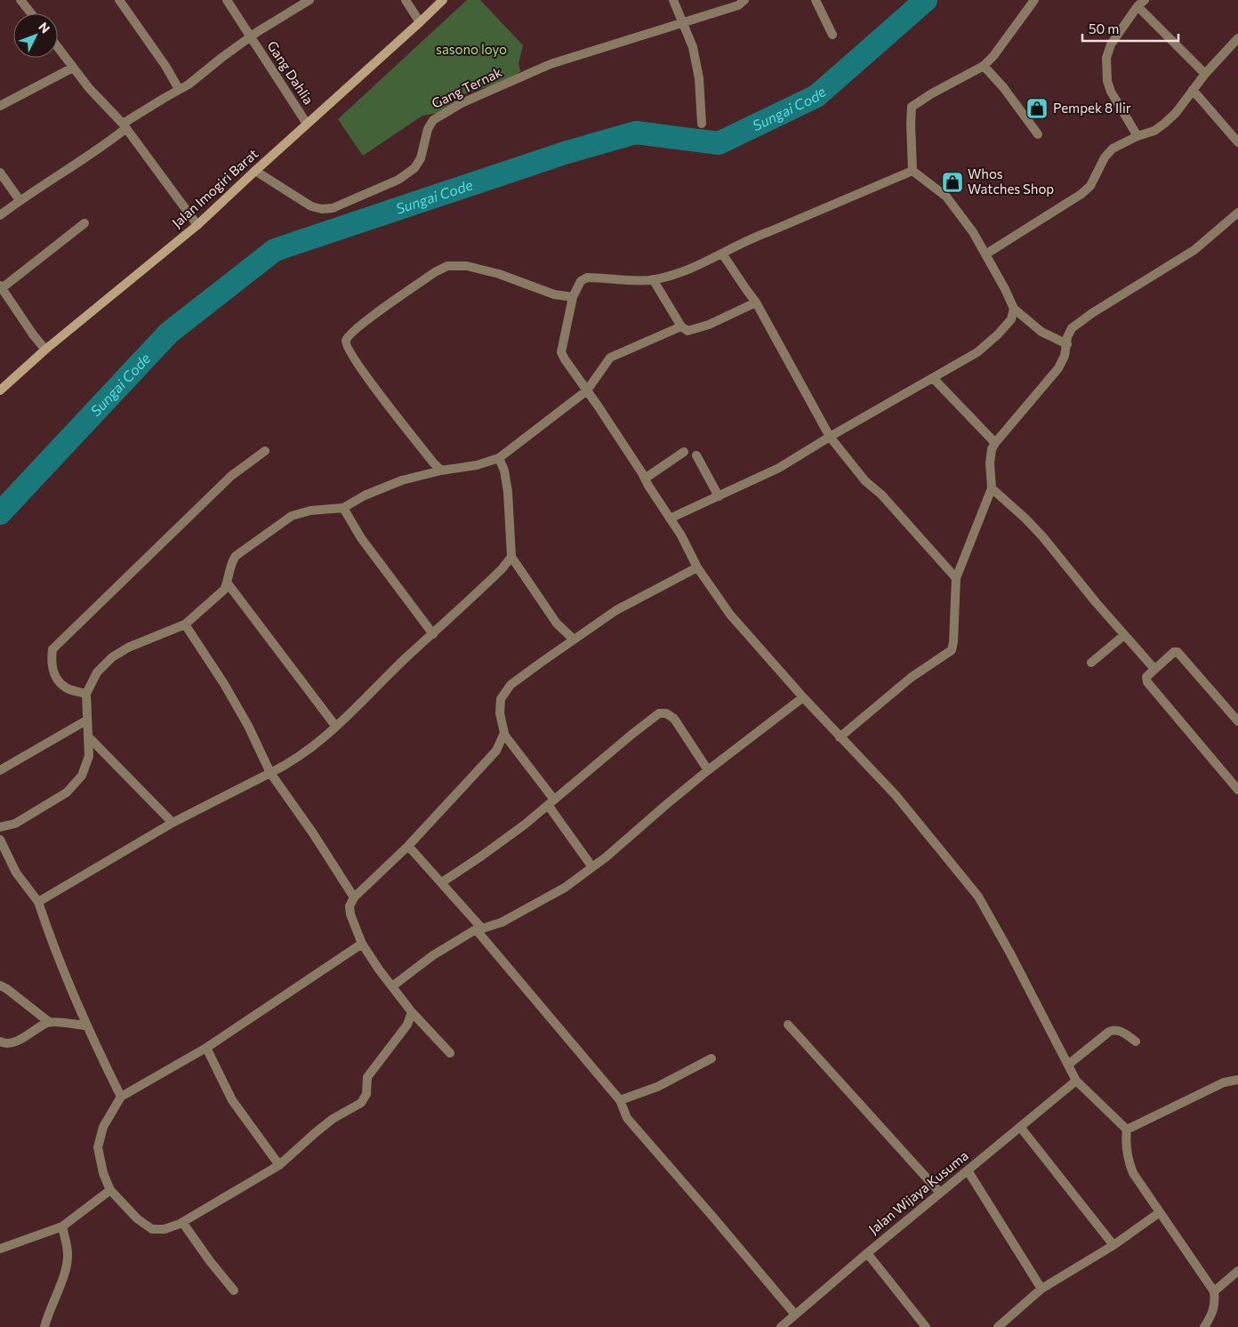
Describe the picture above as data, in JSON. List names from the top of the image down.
{
  "streets": {
    "main road": ["Jalan Imogiri Barat"],
    "street": ["Gang Dahlia", "Gang Ternak", "Jalan Wijaya Kusuma"]
  },
  "crossings": [
    ["Gang Dahlia", "Jalan Imogiri Barat"],
    ["Gang Ternak", "Jalan Imogiri Barat"]
  ],
  "water": ["Sungai Code"],
  "parks": ["sasono loyo"],
  "places": {
    "shop": ["Pempek 8 Ilir", "Whos Watches Shop"]
  },
  "scale_bar": "50 m",
  "north": "top right"
}
